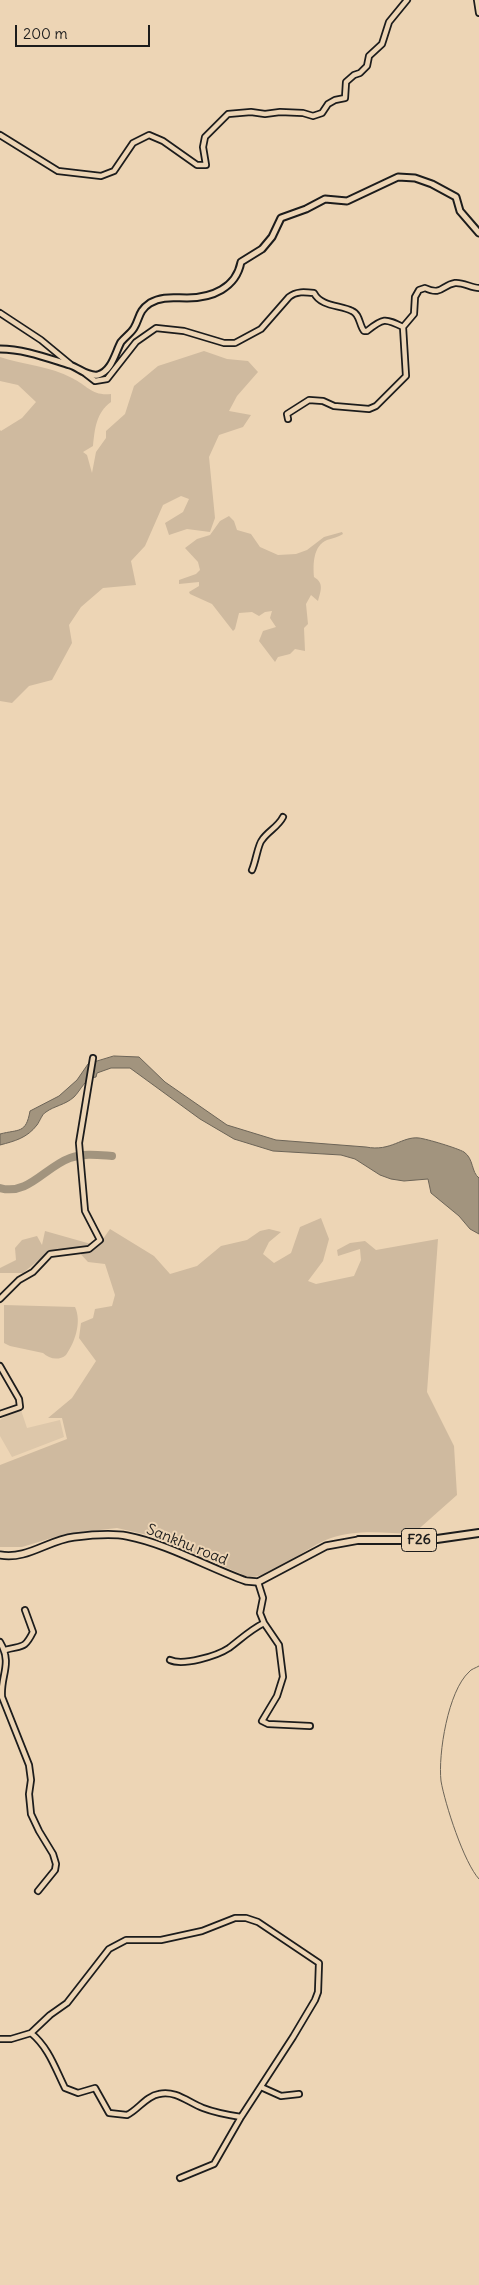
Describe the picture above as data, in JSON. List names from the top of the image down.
{
  "streets": {
    "main road": ["F26", "Sankhu road"]
  },
  "crossings": [
    ["F26", "Sankhu road"]
  ],
  "scale_bar": "200 m"
}
